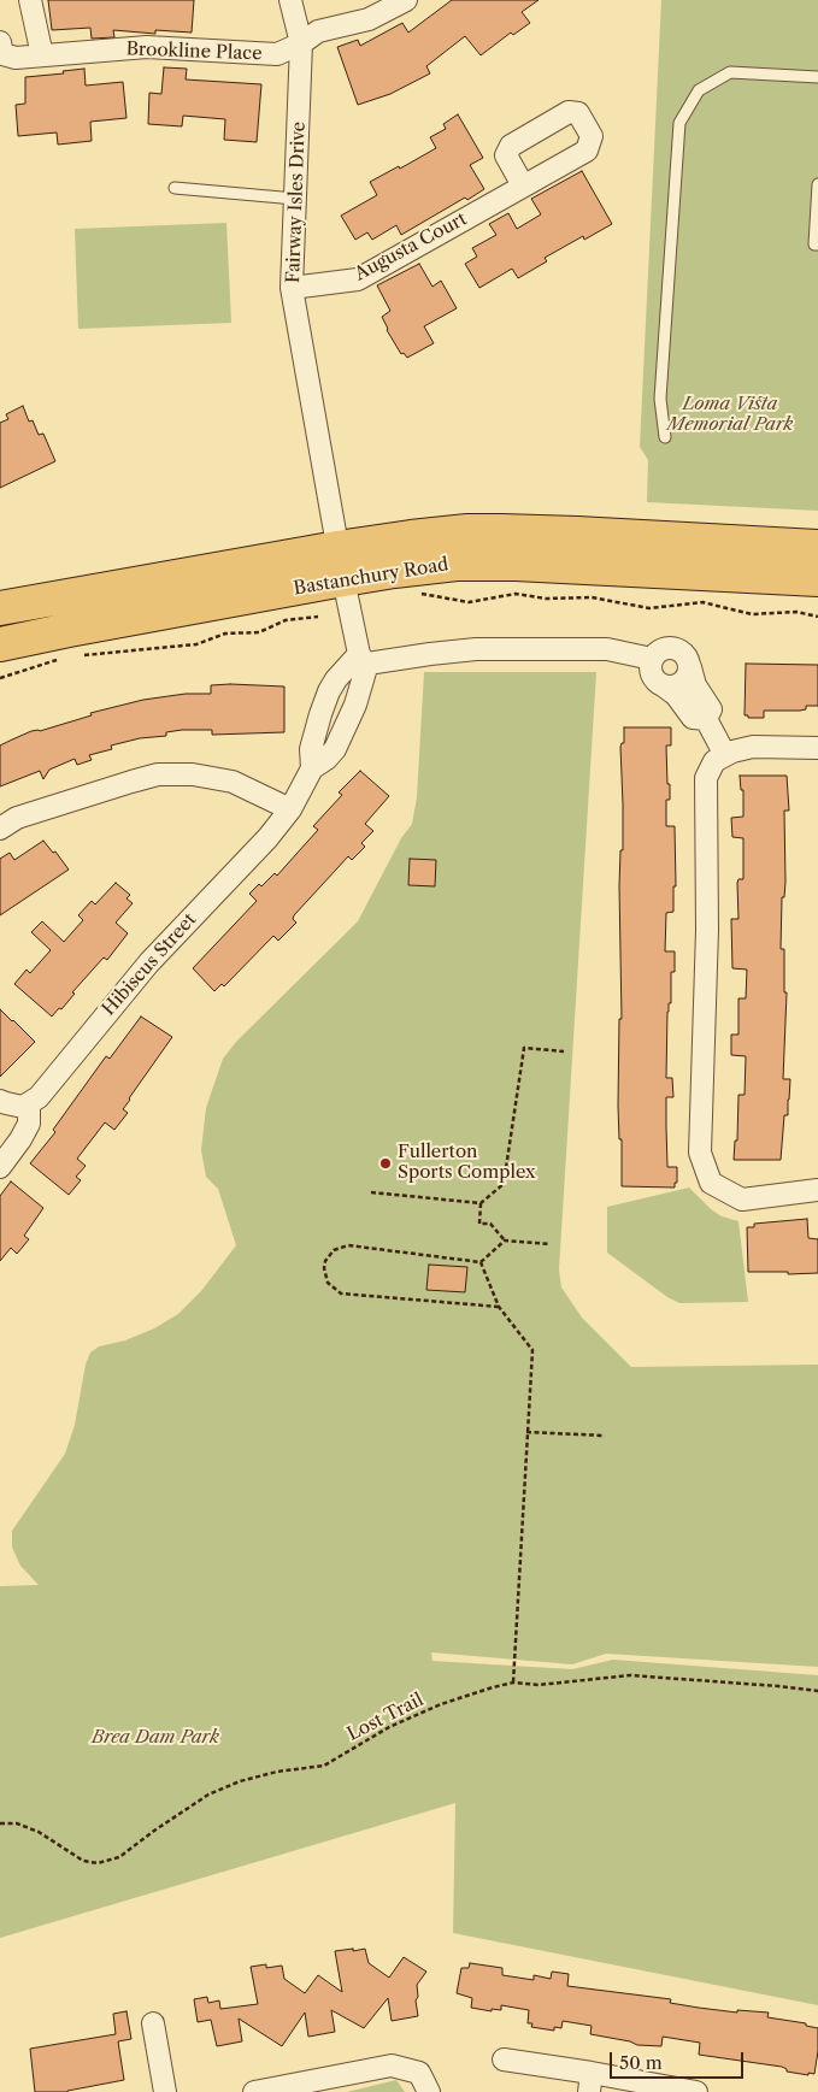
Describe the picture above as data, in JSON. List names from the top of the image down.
{
  "streets": {
    "main road": ["Bastanchury Road"],
    "street": [
      "Brookline Place",
      "Fairway Isles Drive",
      "Augusta Court",
      "Hibiscus Street"
    ],
    "path": ["Lost Trail"]
  },
  "crossings": [
    ["Brookline Place", "Fairway Isles Drive"],
    ["Fairway Isles Drive", "Augusta Court"],
    ["Fairway Isles Drive", "Bastanchury Road"],
    ["Fairway Isles Drive", "Hibiscus Street"]
  ],
  "parks": ["Loma Vista Memorial Park", "Brea Dam Park"],
  "places": ["Fullerton Sports Complex"],
  "scale_bar": "50 m"
}
